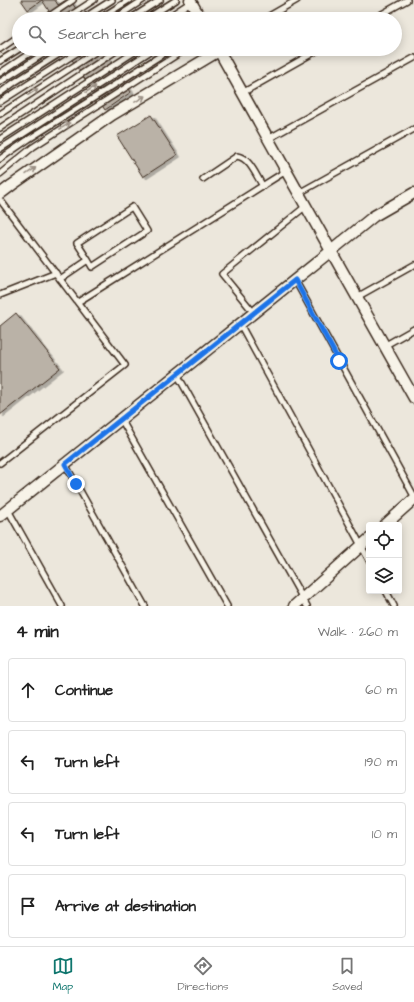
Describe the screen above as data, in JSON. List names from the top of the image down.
{
  "page": {
    "search": "Search here",
    "heading": ["4 min", "Walk · 260 m"],
    "list": [
      ["Continue", "60 m"],
      ["Turn left", "190 m"],
      ["Turn left", "10 m"],
      "Arrive at destination"
    ],
    "nav": ["Map", "Directions", "Saved"]
  }
}
